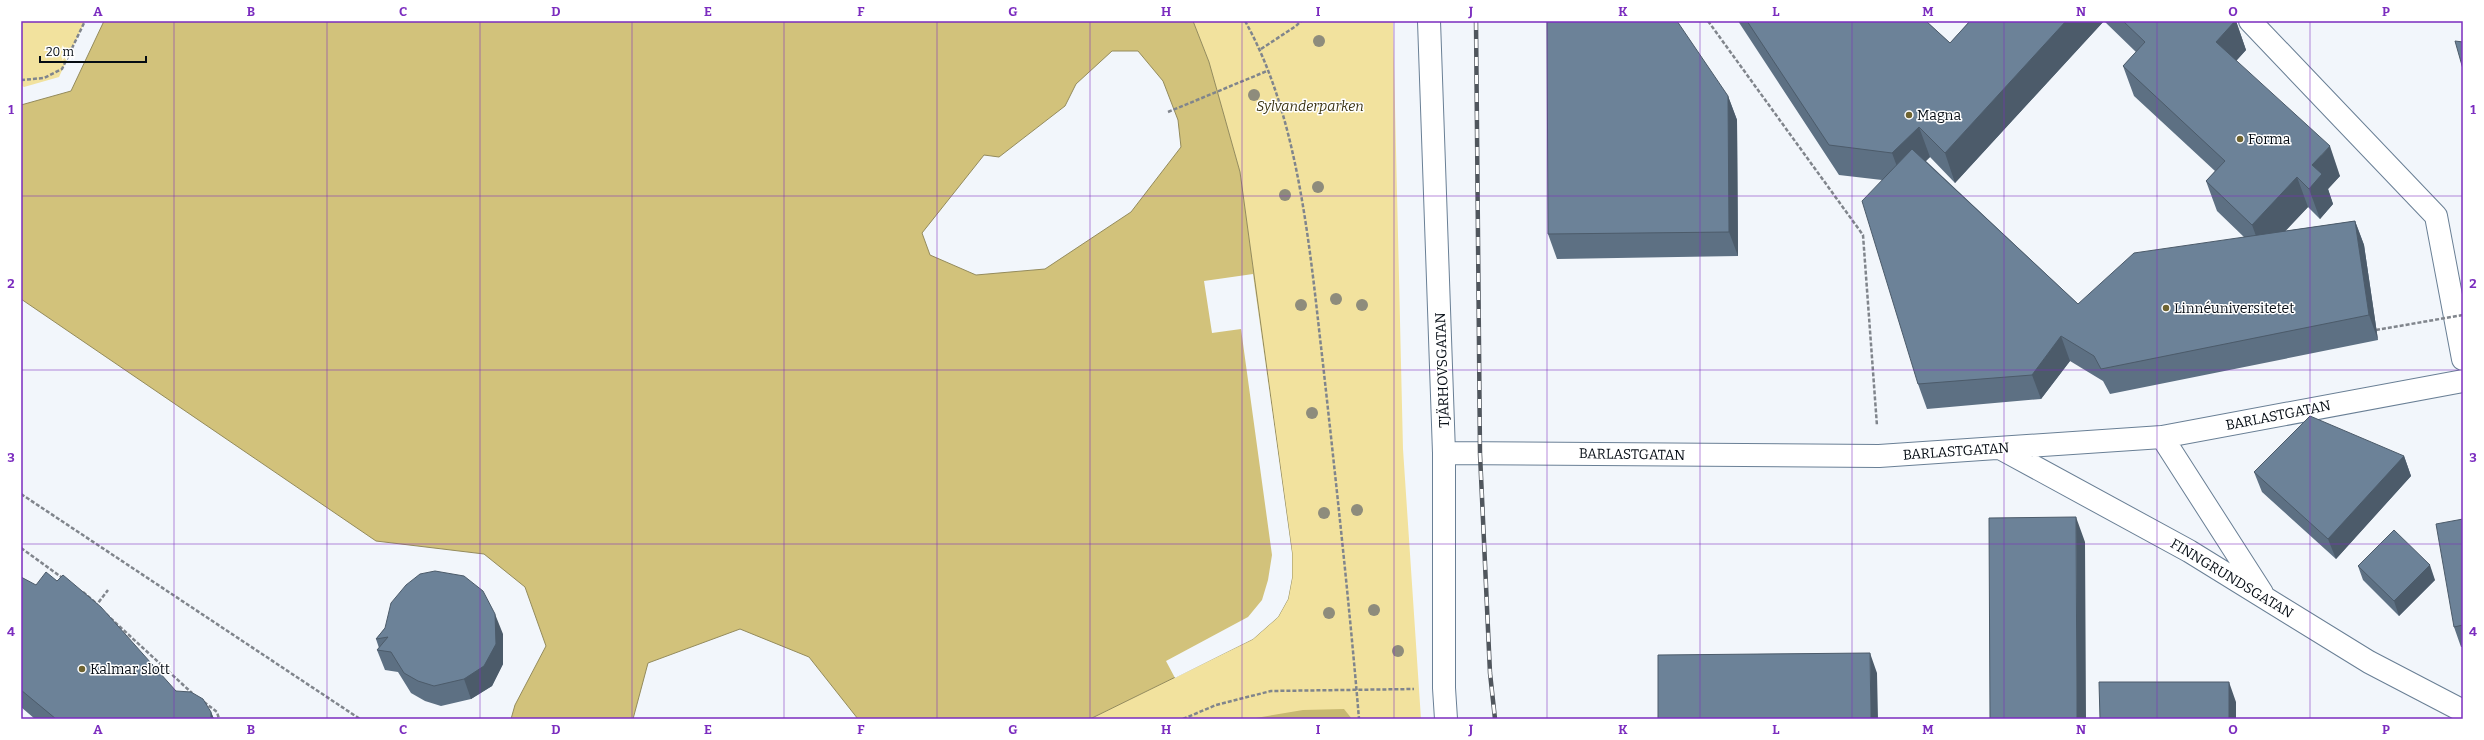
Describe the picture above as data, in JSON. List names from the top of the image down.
{
  "streets": {
    "street": ["TJÄRHOVSGATAN", "BARLASTGATAN", "FINNGRUNDSGATAN"]
  },
  "crossings": [
    ["TJÄRHOVSGATAN", "BARLASTGATAN"],
    ["BARLASTGATAN", "FINNGRUNDSGATAN"]
  ],
  "parks": ["Sylvanderparken"],
  "places": [
    "Magna",
    "Forma",
    "Linnéuniversitetet",
    "Kalmar slott"
  ],
  "scale_bar": "20 m",
  "grid": {
    "columns": [
      "A",
      "B",
      "C",
      "D",
      "E",
      "F",
      "G",
      "H",
      "I",
      "J",
      "K",
      "L",
      "M",
      "N",
      "O",
      "P"
    ],
    "rows": [
      "1",
      "2",
      "3",
      "4"
    ]
  }
}
